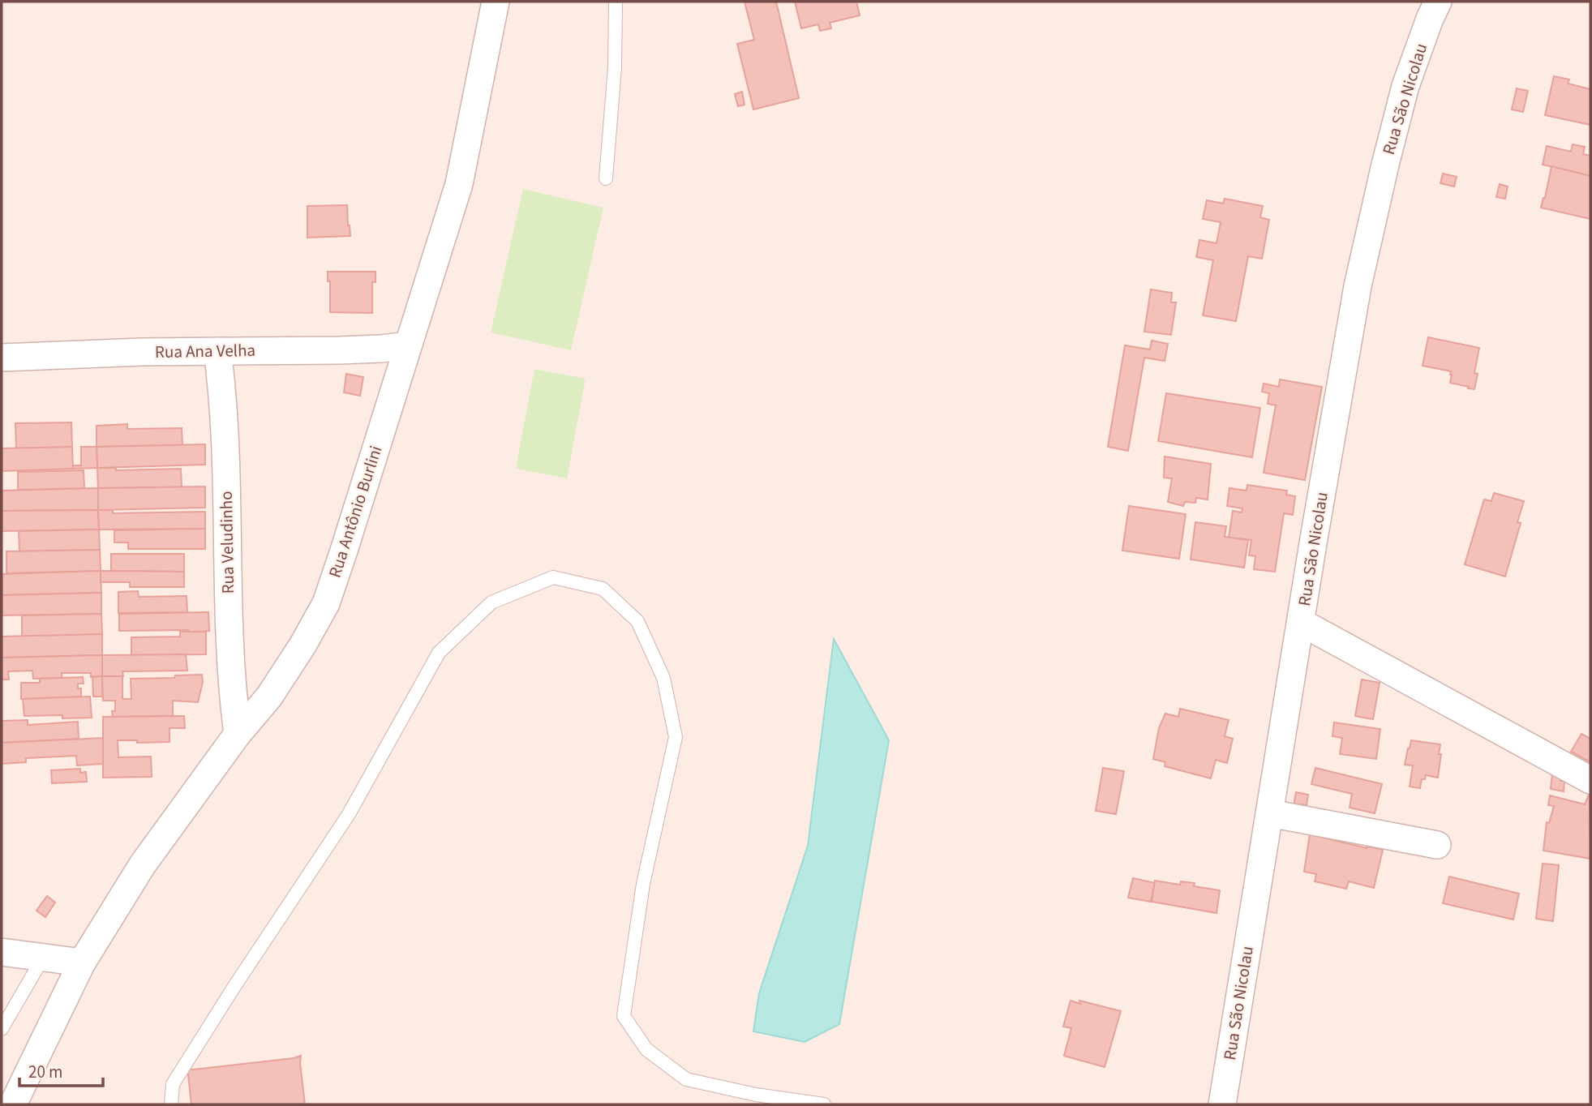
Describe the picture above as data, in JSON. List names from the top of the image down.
{
  "streets": {
    "street": [
      "Rua São Nicolau",
      "Rua Ana Velha",
      "Rua Antônio Burlini",
      "Rua Veludinho"
    ]
  },
  "crossings": [
    ["Rua Ana Velha", "Rua Antônio Burlini"],
    ["Rua Ana Velha", "Rua Veludinho"],
    ["Rua Antônio Burlini", "Rua Veludinho"]
  ],
  "scale_bar": "20 m"
}
